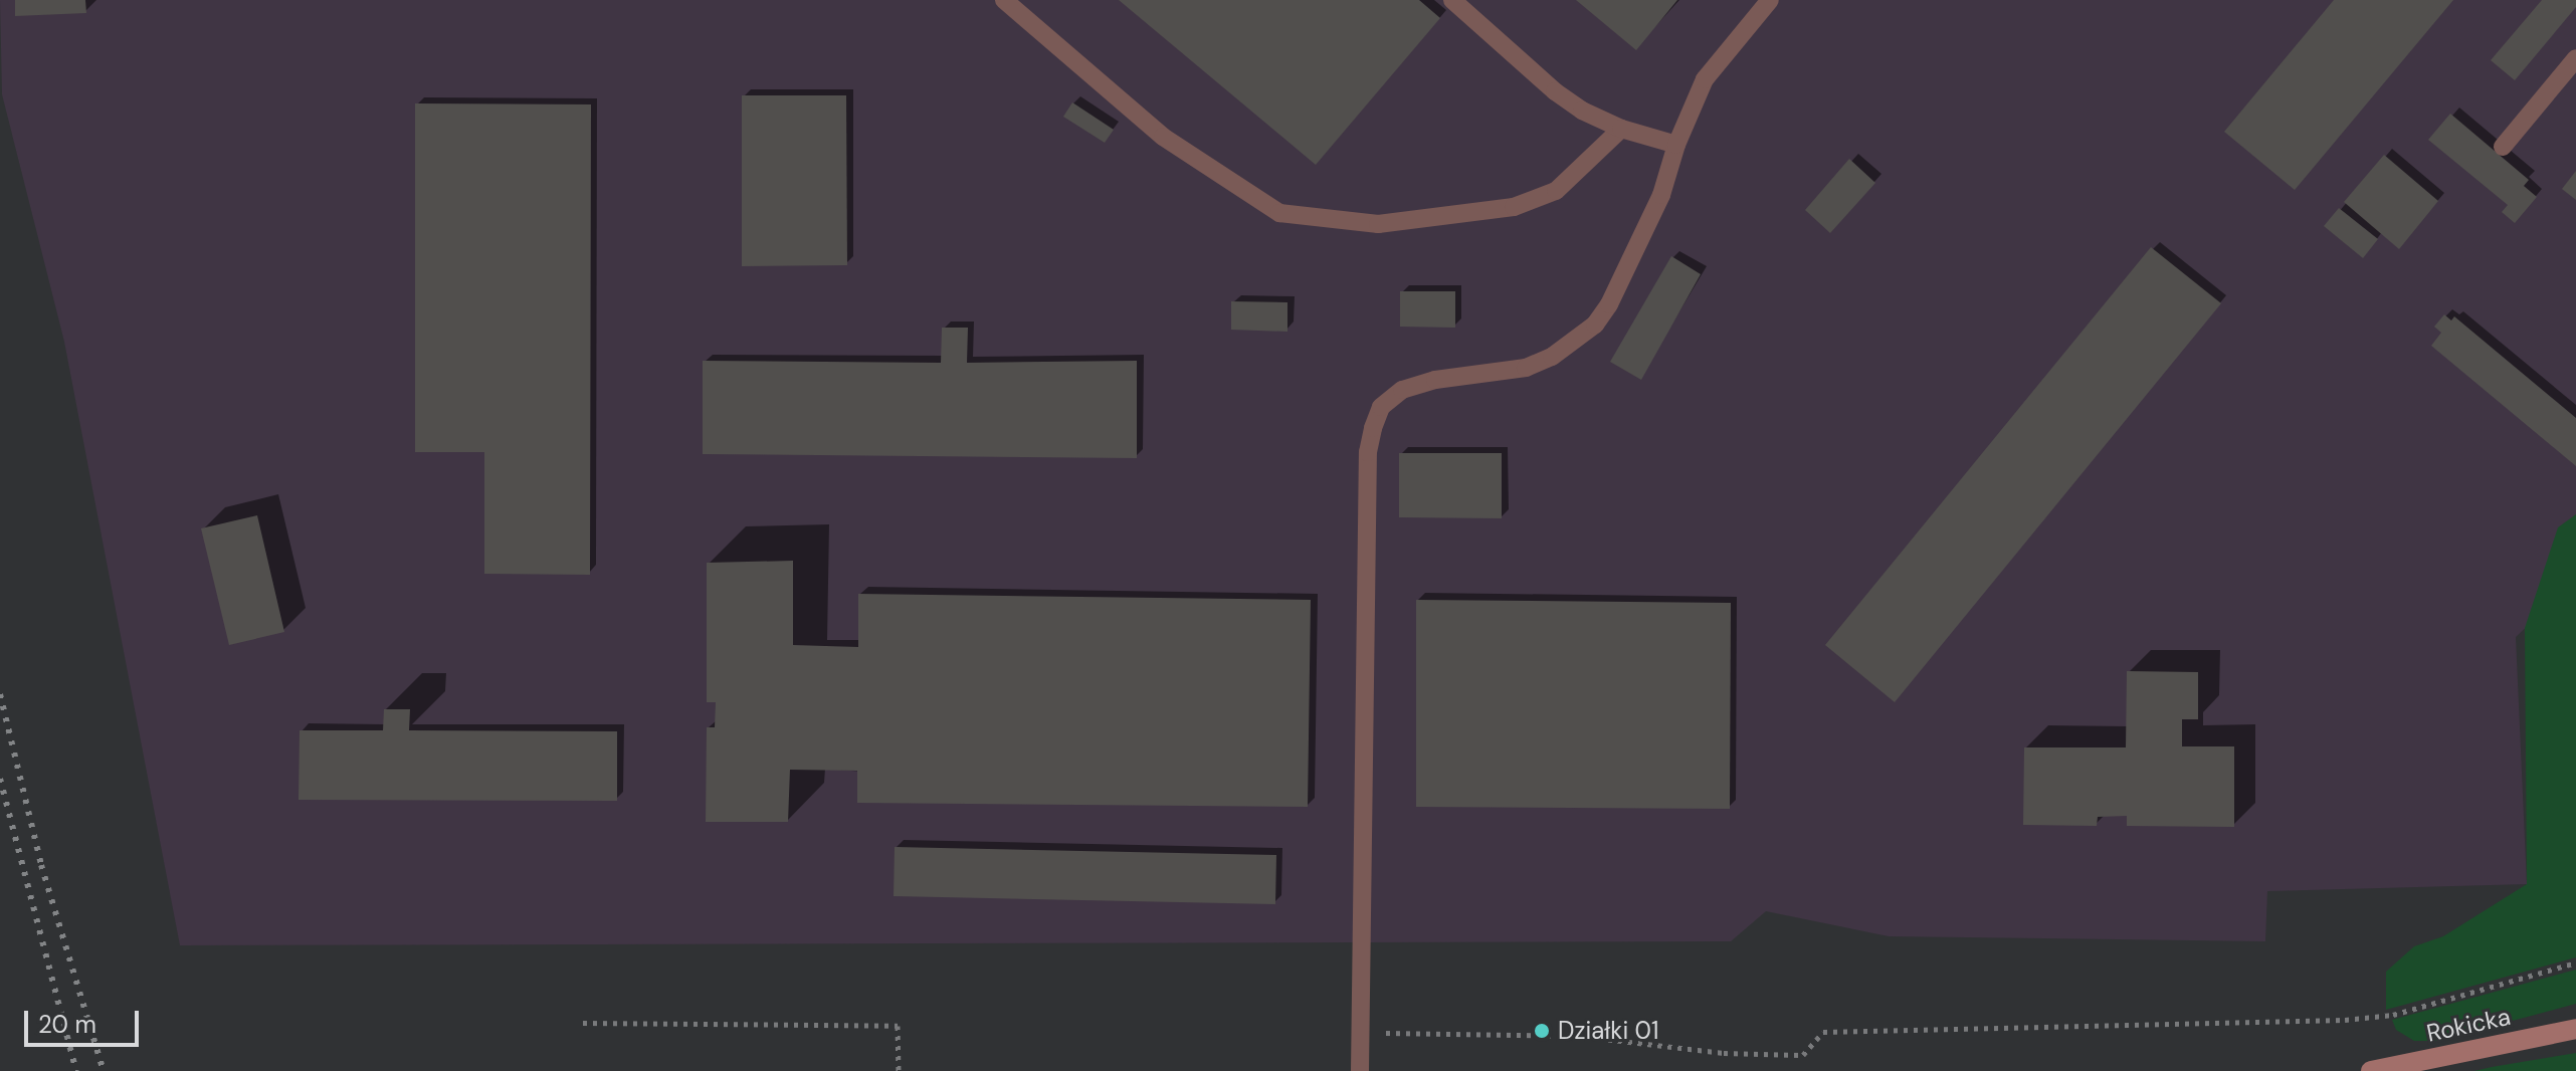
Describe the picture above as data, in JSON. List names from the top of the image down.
{
  "streets": {
    "street": ["Rokicka"]
  },
  "places": ["Działki 01"],
  "scale_bar": "20 m"
}
